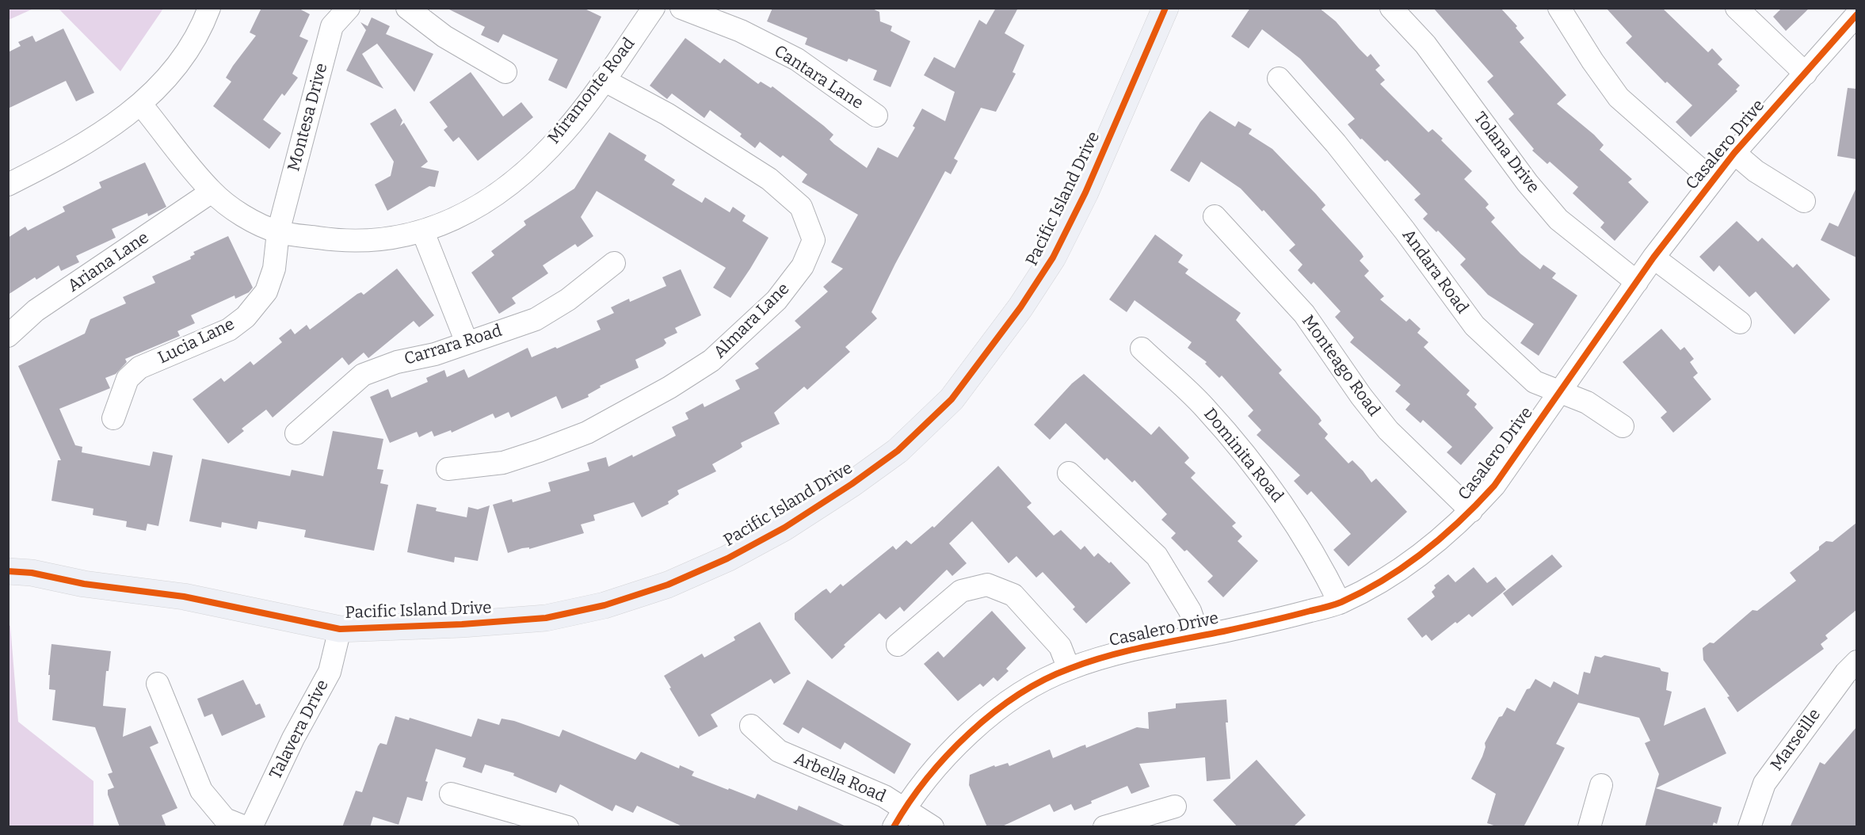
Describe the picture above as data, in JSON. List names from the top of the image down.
{
  "streets": {
    "main road": ["Pacific Island Drive"],
    "street": [
      "Cantara Lane",
      "Miramonte Road",
      "Montesa Drive",
      "Casalero Drive",
      "Tolana Drive",
      "Ariana Lane",
      "Andara Road",
      "Almara Lane",
      "Lucia Lane",
      "Carrara Road",
      "Monteago Road",
      "Dominita Road",
      "Talavera Drive",
      "Marseille",
      "Arbella Road"
    ]
  },
  "crossings": [
    ["Miramonte Road", "Montesa Drive"],
    ["Miramonte Road", "Ariana Lane"],
    ["Miramonte Road", "Almara Lane"],
    ["Miramonte Road", "Lucia Lane"],
    ["Montesa Drive", "Lucia Lane"],
    ["Casalero Drive", "Tolana Drive"],
    ["Casalero Drive", "Andara Road"],
    ["Casalero Drive", "Monteago Road"],
    ["Casalero Drive", "Dominita Road"],
    ["Casalero Drive", "Arbella Road"],
    ["Pacific Island Drive", "Talavera Drive"]
  ]
}
